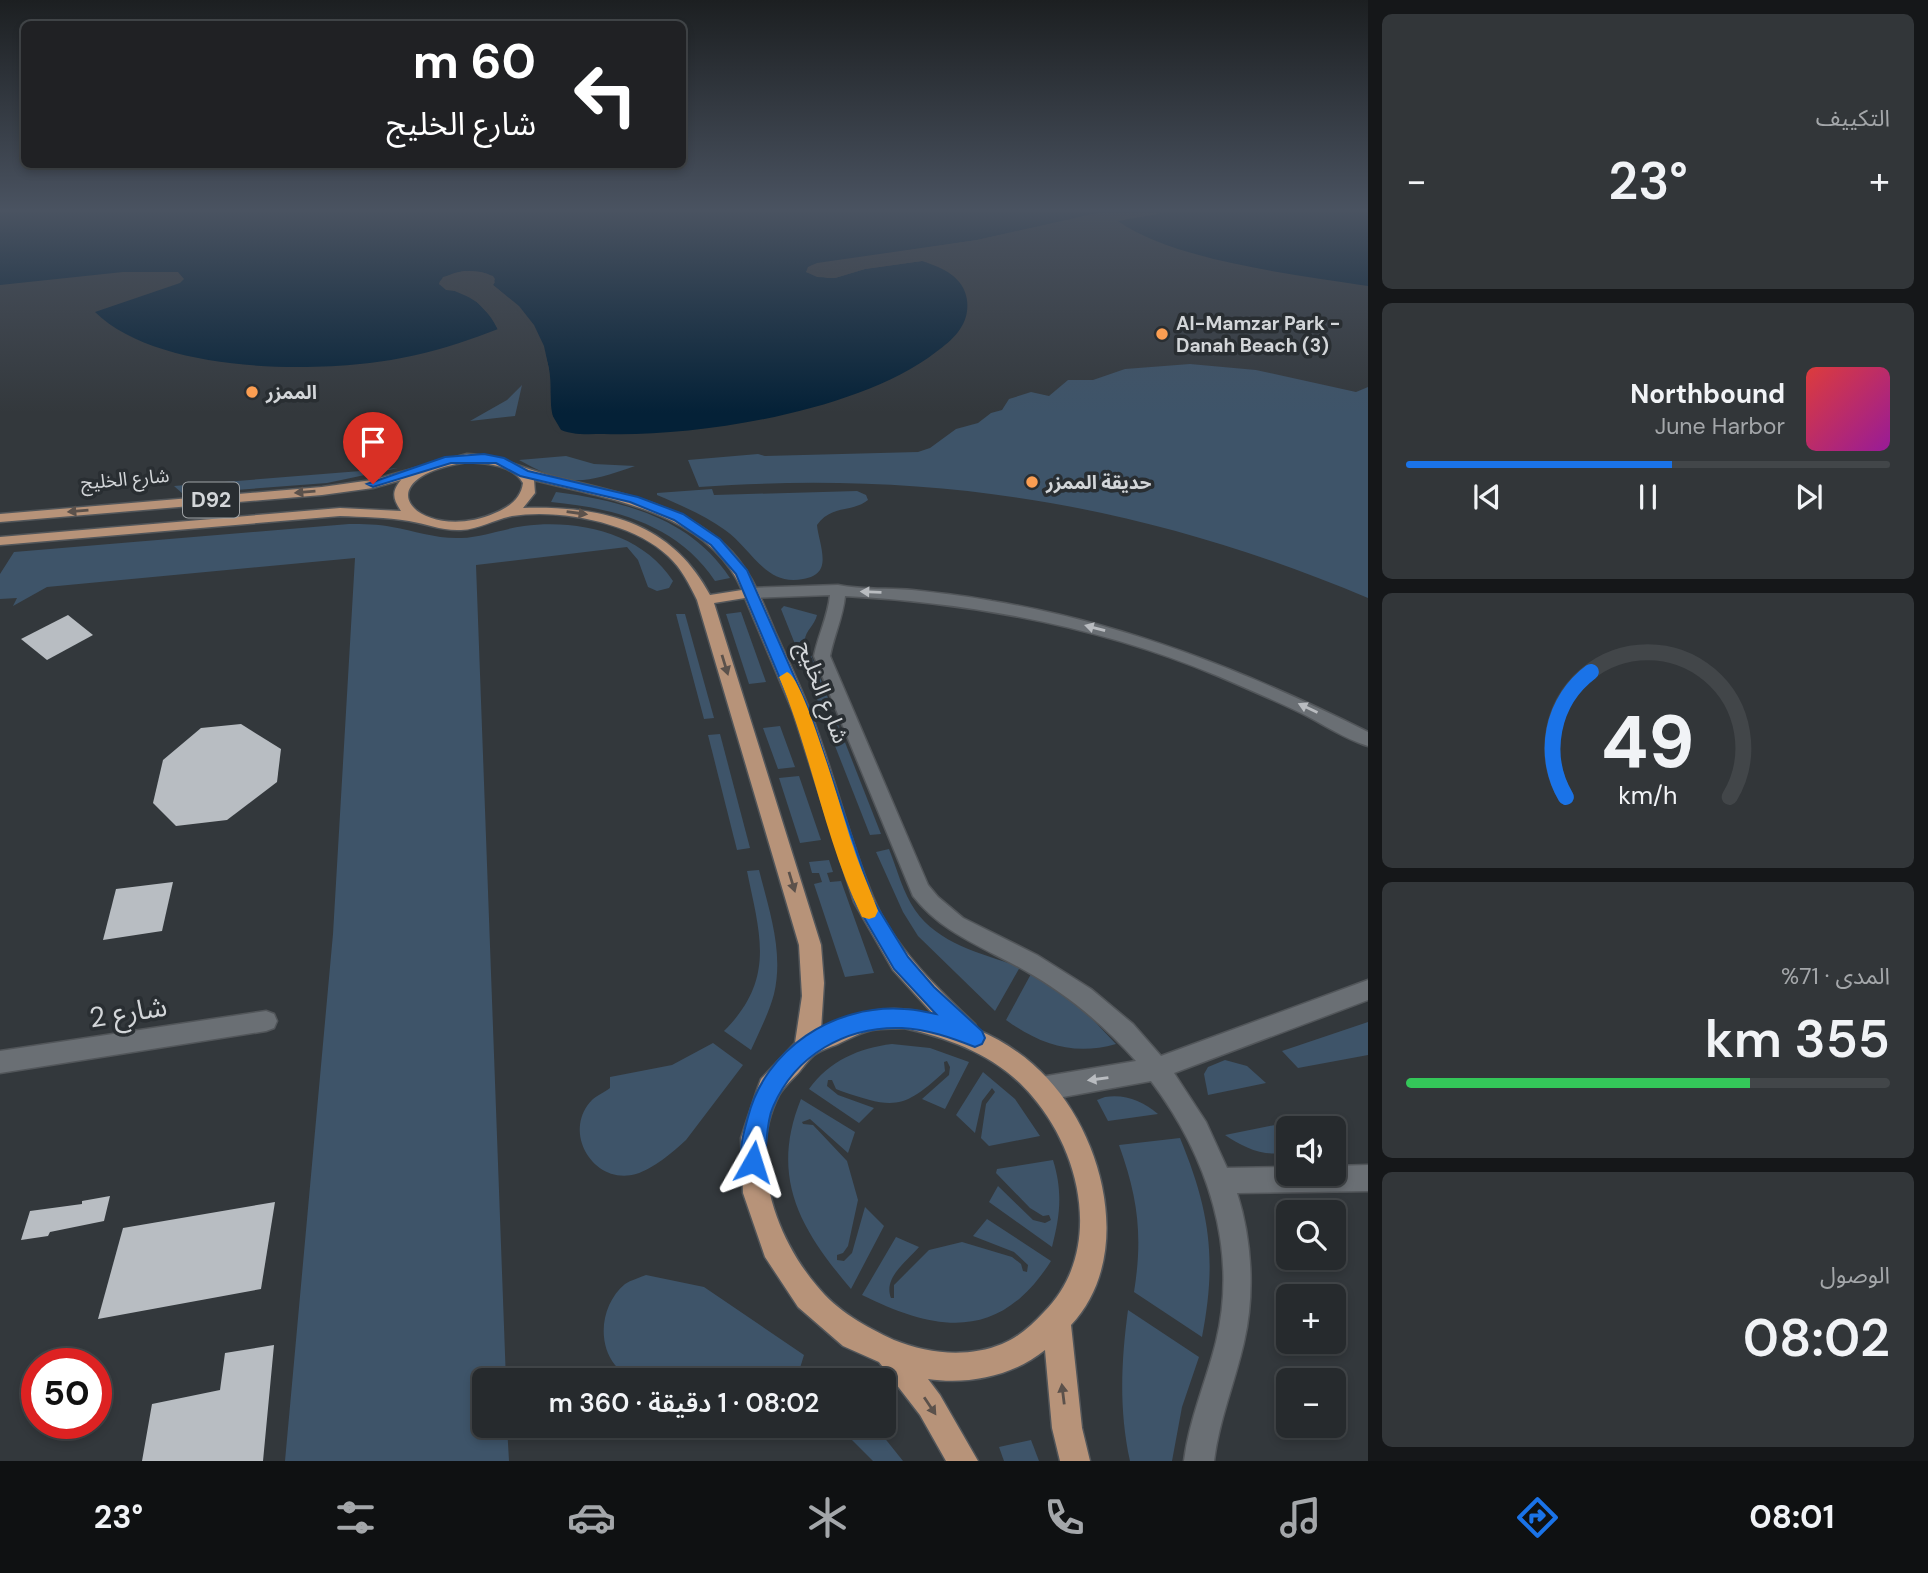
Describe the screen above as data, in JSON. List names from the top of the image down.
{
  "streets": {
    "main road": ["شارع الخليج", "D92"],
    "street": ["شارع 2"]
  },
  "places": ["Al-Mamzar Park - Danah Beach (3)", "الممزر", "حديقة الممزر"],
  "page": {
    "tile": [
      "التكييف",
      ["المدى · 71%", "355 km"],
      ["الوصول", "08:02"]
    ],
    "turn": ["60 m", "شارع الخليج"],
    "heat": ["−", "23°", "+"],
    "song": ["Northbound", "June Harbor"],
    "map_buttons": ["+", "−"],
    "limit": "50",
    "trip": "08:02 · 1 دقيقة · 360 m",
    "tabs": ["08:01", "23°"],
    "gauge": ["49", "km/h"]
  }
}
